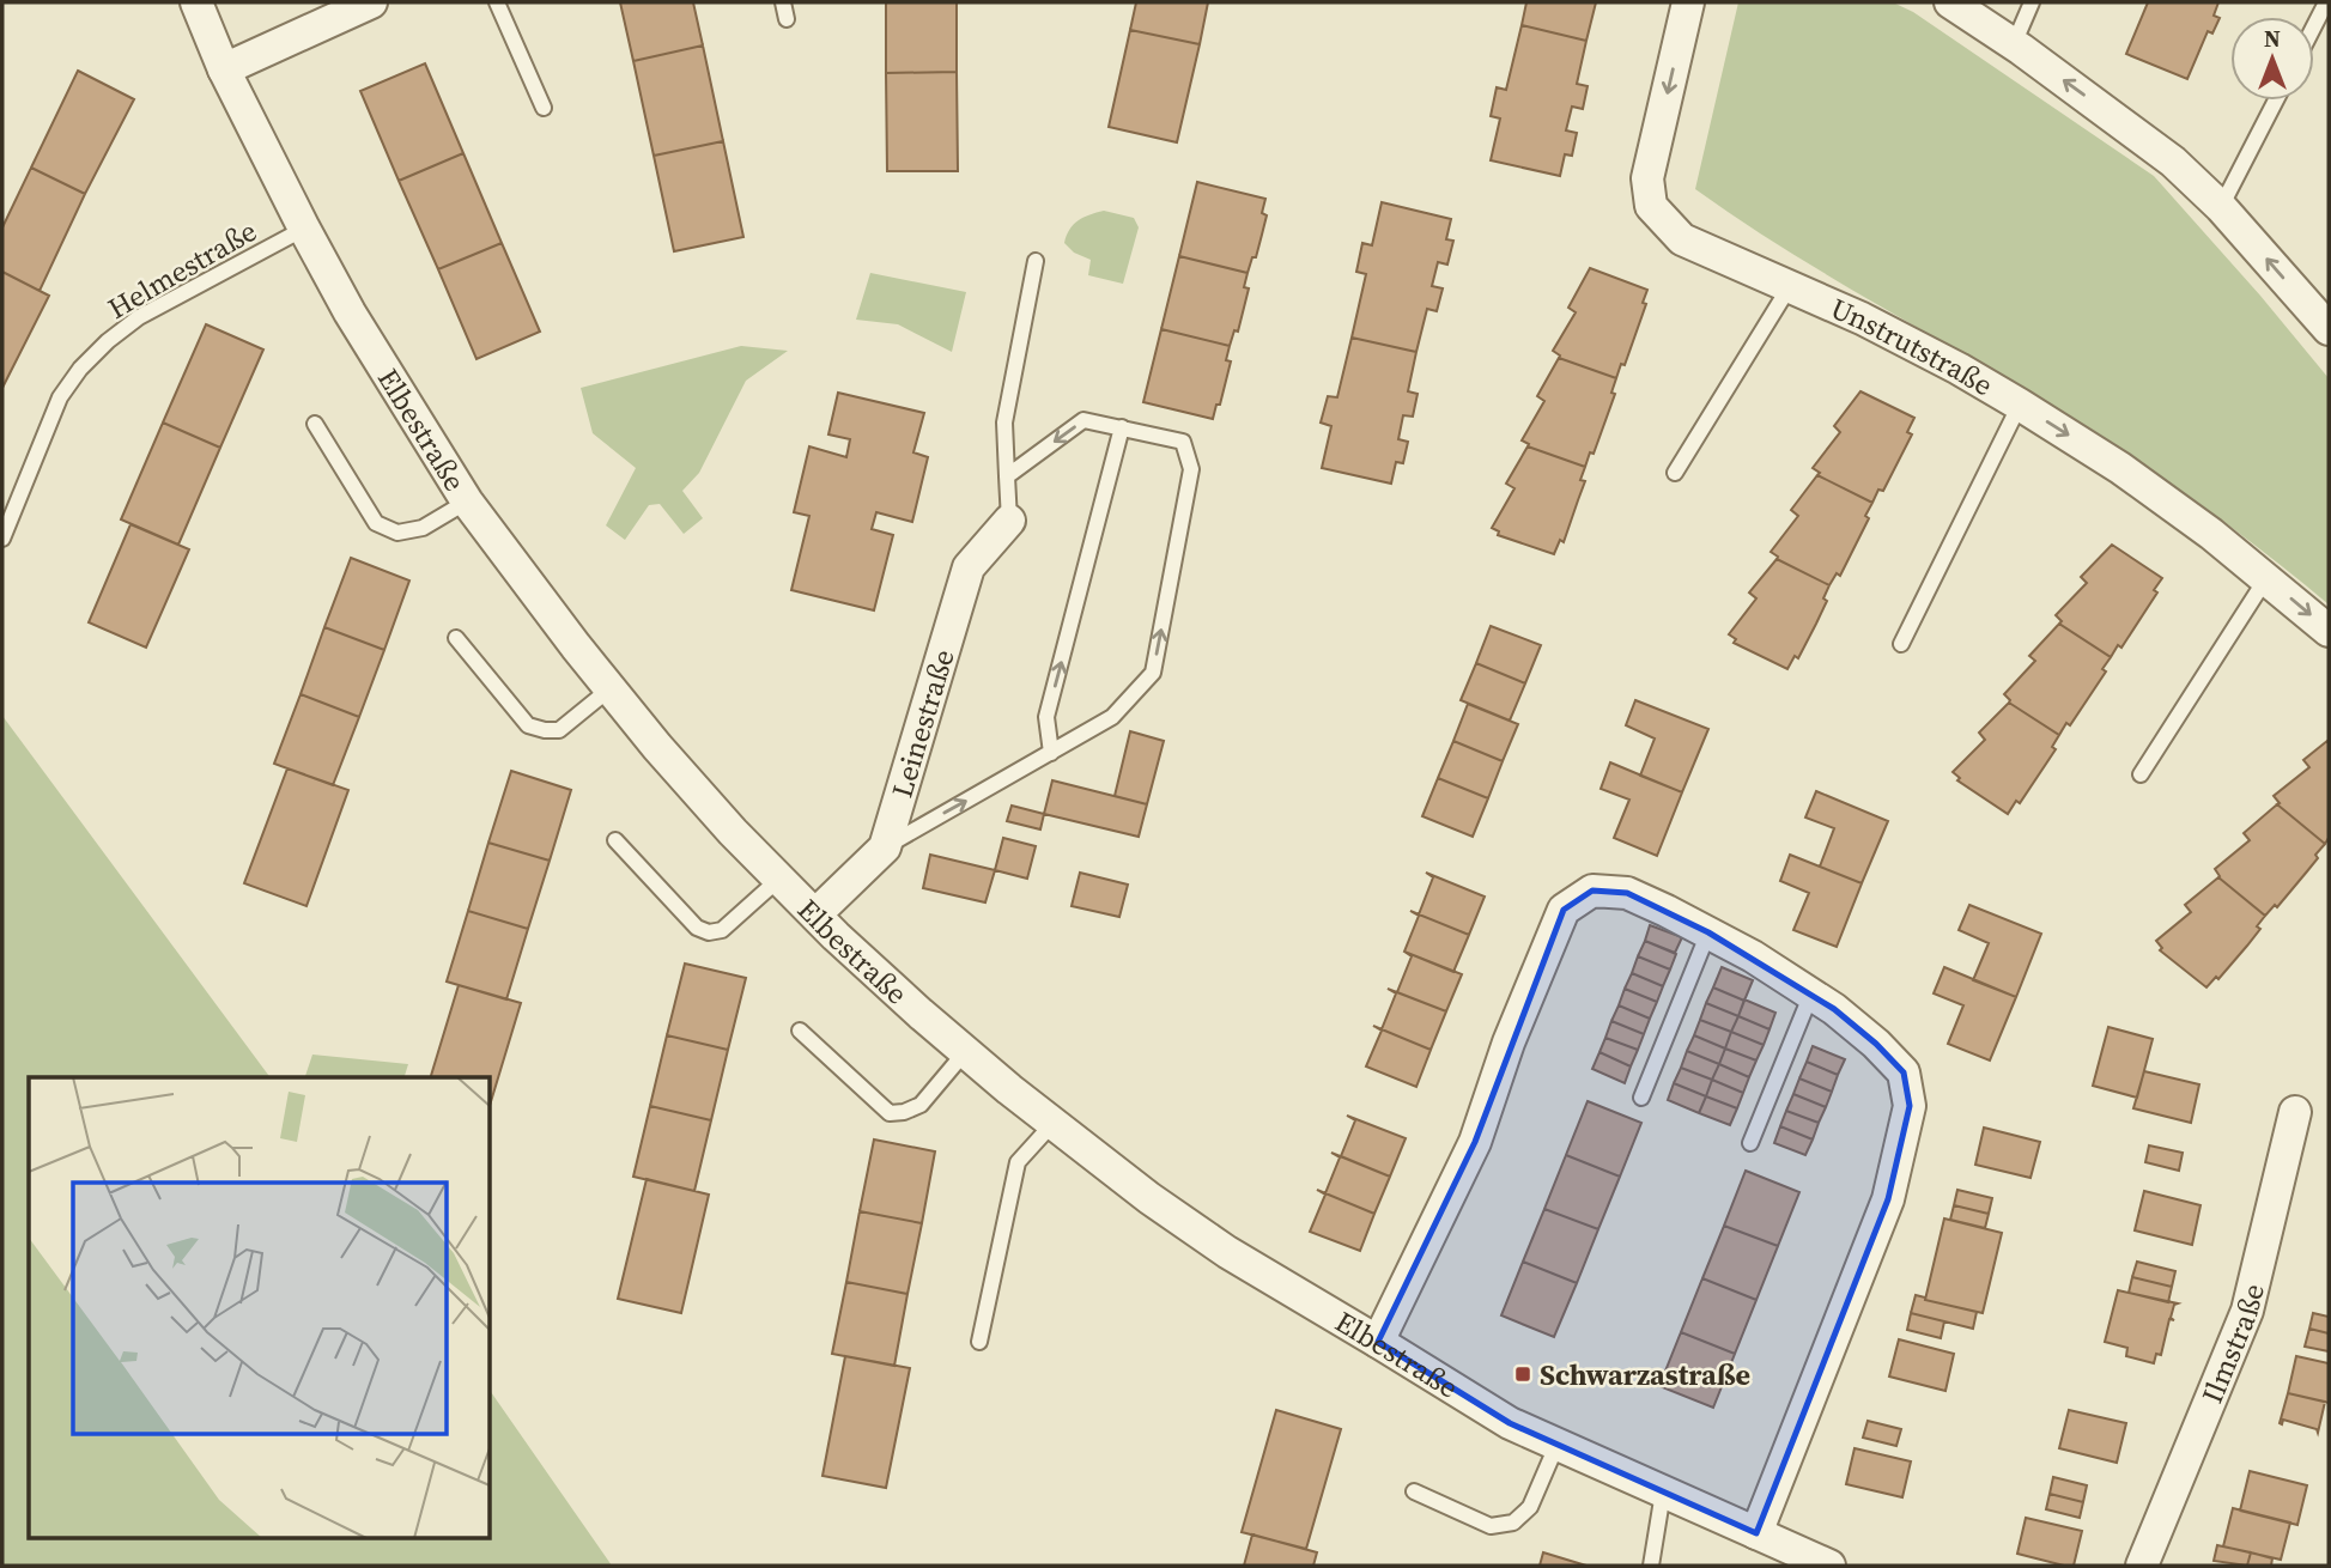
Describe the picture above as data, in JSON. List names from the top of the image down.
{
  "streets": {
    "street": [
      "Unstrutstraße",
      "Elbestraße",
      "Leinestraße",
      "Ilmstraße"
    ],
    "lane": ["Helmestraße"]
  },
  "crossings": [
    ["Helmestraße", "Elbestraße"],
    ["Elbestraße", "Leinestraße"]
  ],
  "one_way": ["Unstrutstraße"],
  "places": {
    "transit": ["Schwarzastraße"]
  },
  "north": "top"
}
